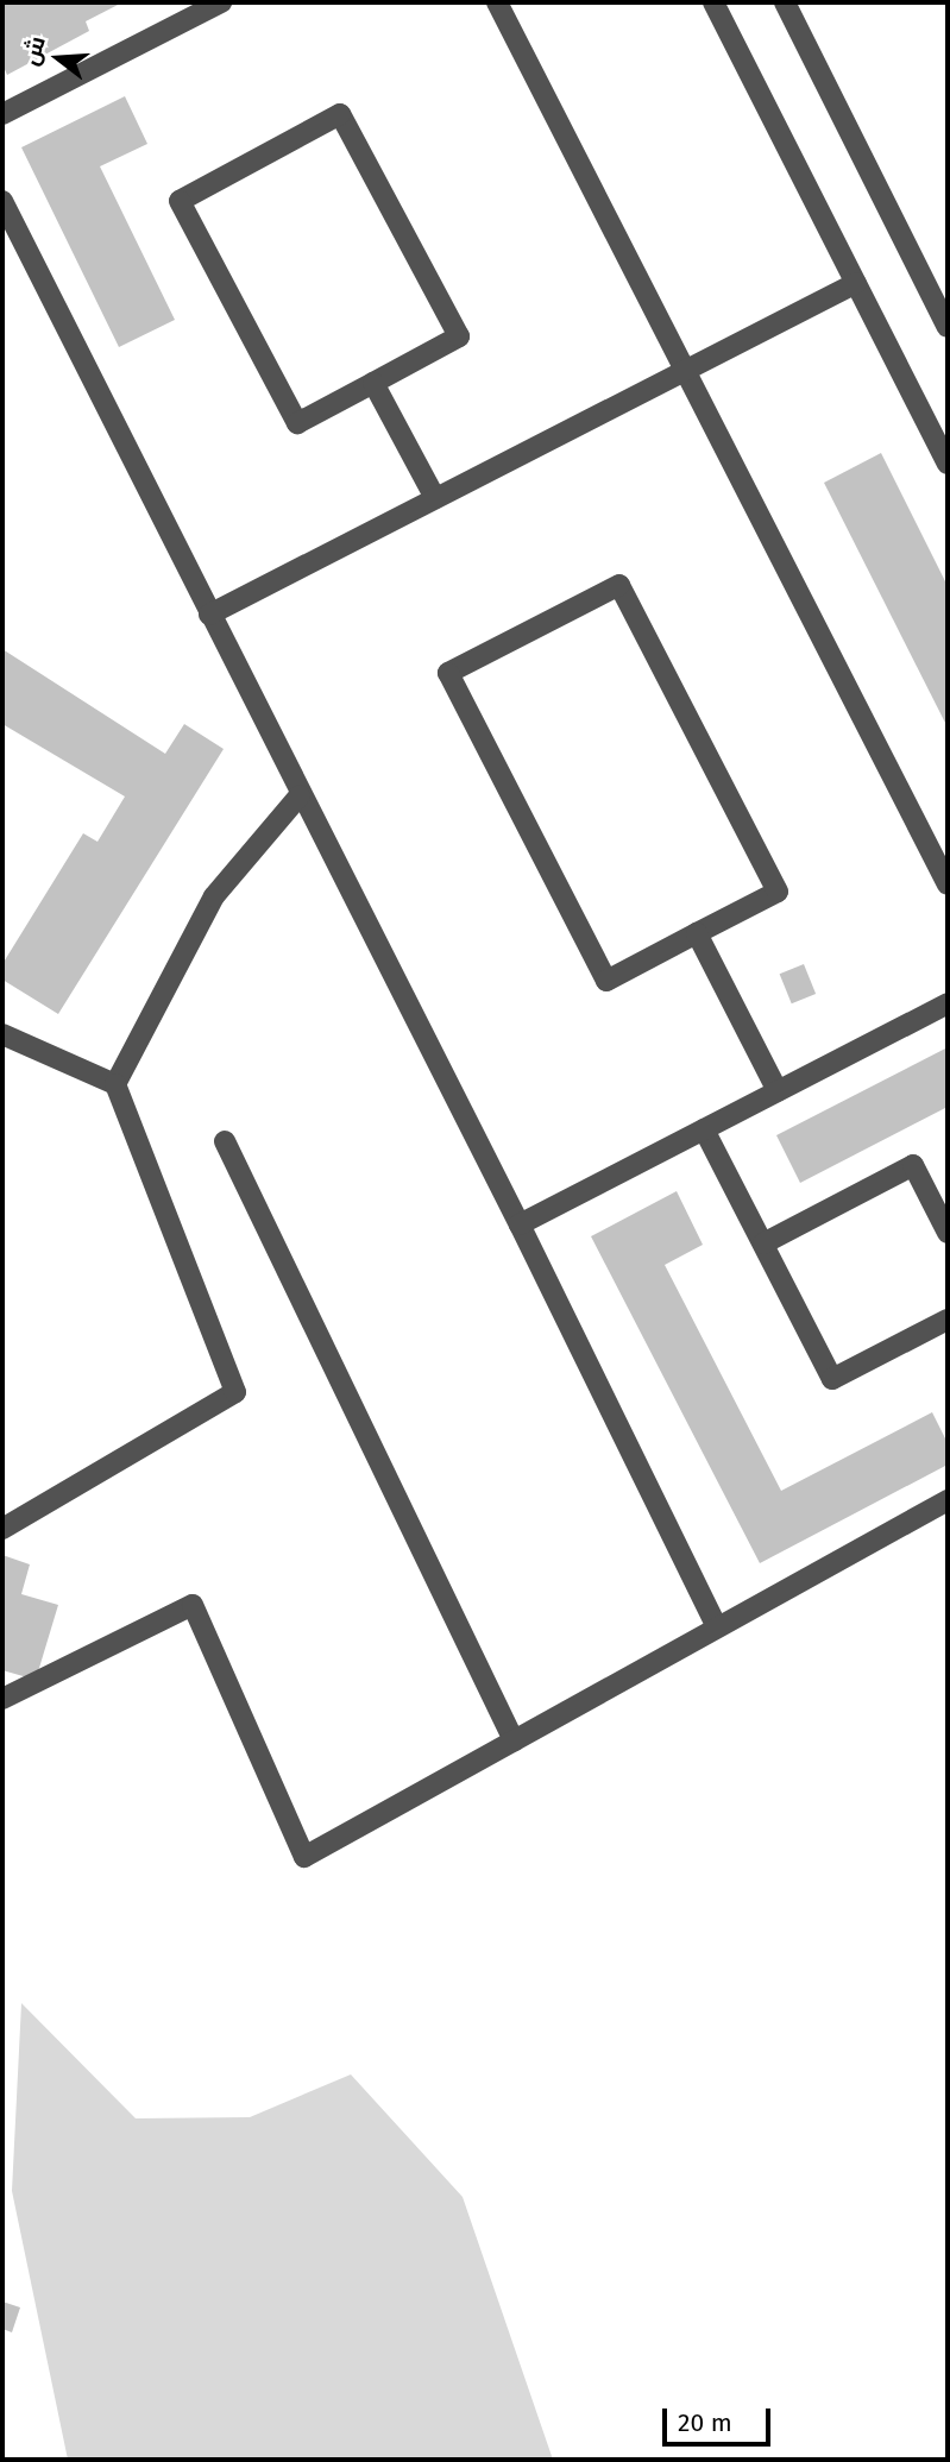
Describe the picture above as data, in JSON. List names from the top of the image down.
{
  "scale_bar": "20 m",
  "north": "left"
}
